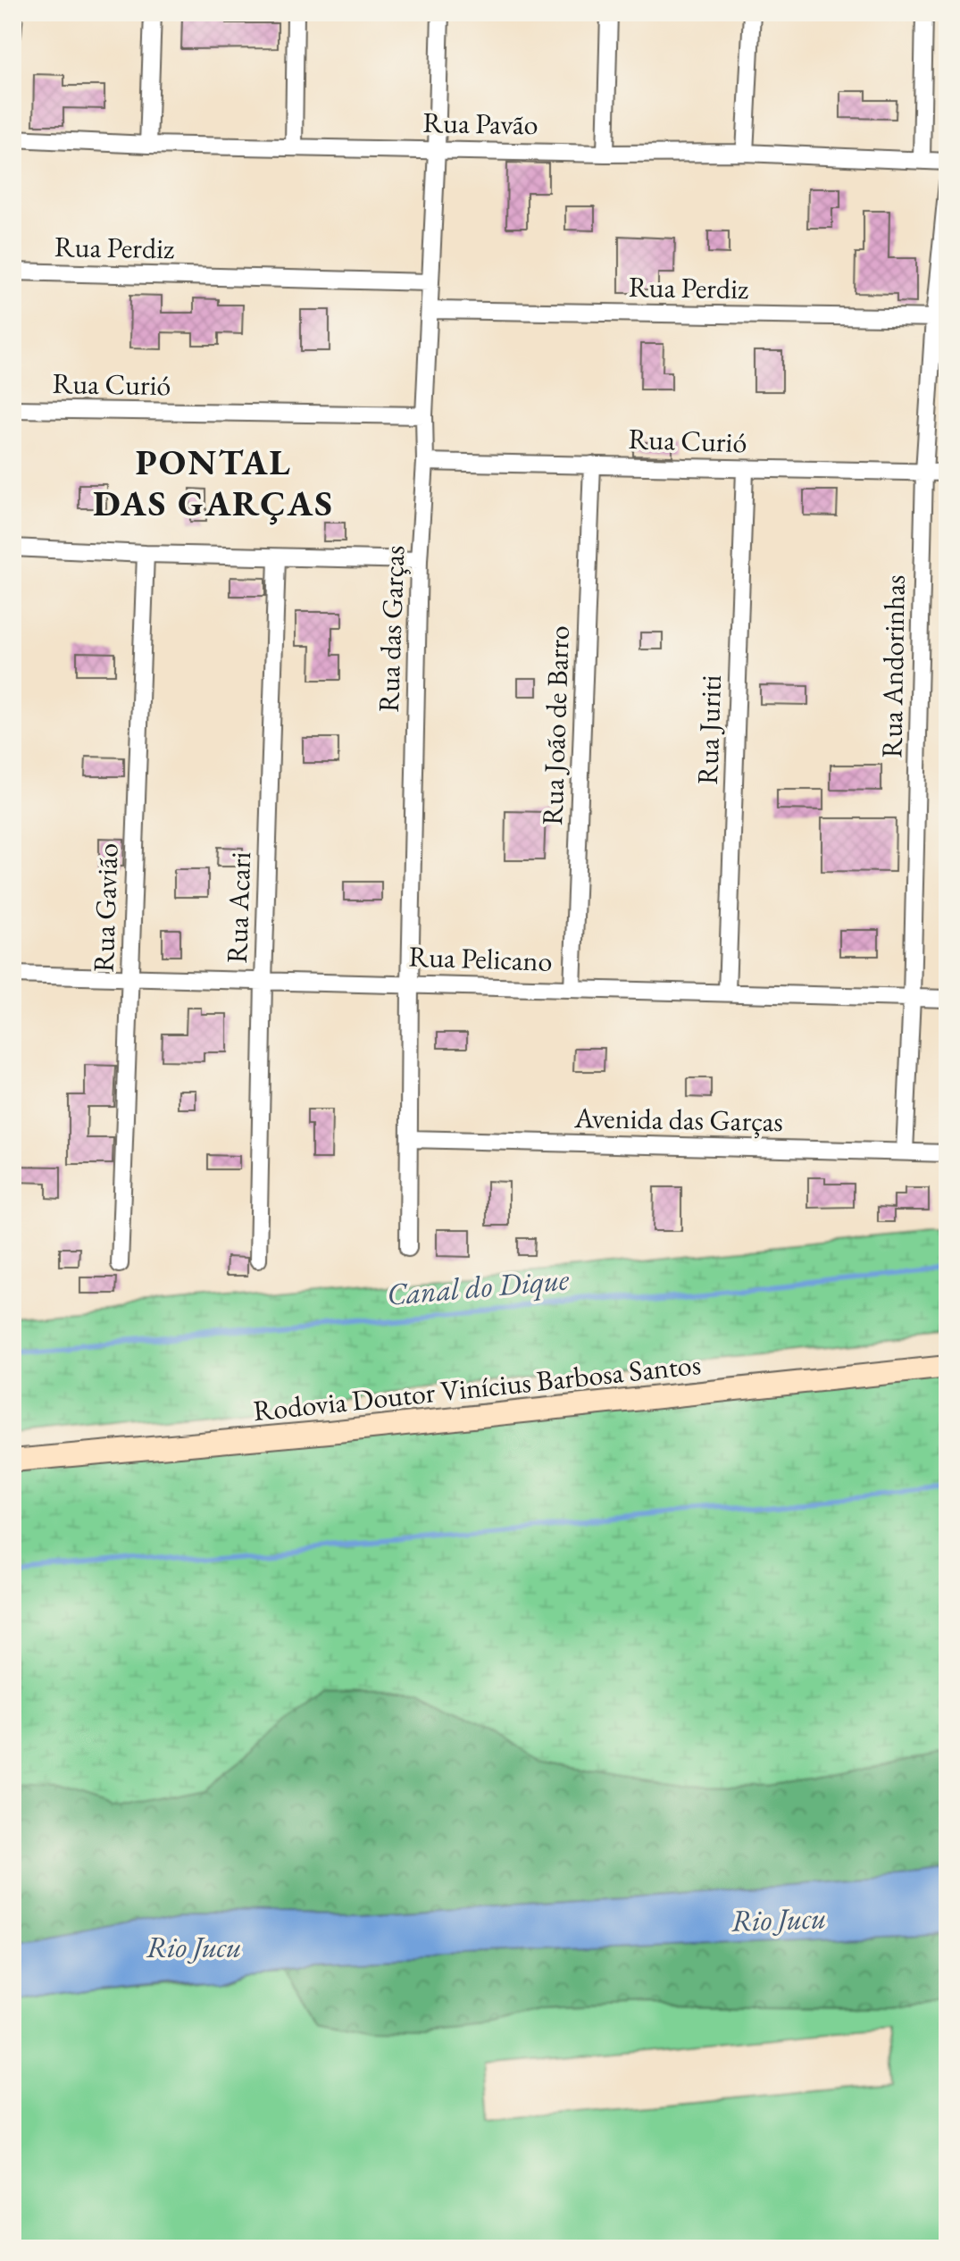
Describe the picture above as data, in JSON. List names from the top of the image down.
{
  "streets": {
    "main road": ["Rodovia Doutor Vinícius Barbosa Santos"],
    "street": [
      "Rua Pavão",
      "Rua Perdiz",
      "Rua Curió",
      "Rua das Garças",
      "Rua Andorinhas",
      "Rua João de Barro",
      "Rua Juriti",
      "Rua Gavião",
      "Rua Acari",
      "Rua Pelicano",
      "Avenida das Garças"
    ]
  },
  "crossings": [
    ["Rua Pavão", "Rua das Garças"],
    ["Rua Perdiz", "Rua das Garças"],
    ["Rua Perdiz", "Rua Andorinhas"],
    ["Rua Curió", "Rua das Garças"],
    ["Rua Curió", "Rua Andorinhas"],
    ["Rua Curió", "Rua João de Barro"],
    ["Rua Curió", "Rua Juriti"],
    ["Rua das Garças", "Rua Pelicano"],
    ["Rua das Garças", "Avenida das Garças"],
    ["Rua Andorinhas", "Rua Pelicano"],
    ["Rua Andorinhas", "Avenida das Garças"],
    ["Rua João de Barro", "Rua Pelicano"],
    ["Rua Juriti", "Rua Pelicano"],
    ["Rua Gavião", "Rua Pelicano"],
    ["Rua Acari", "Rua Pelicano"]
  ],
  "districts": ["PONTAL DAS GARÇAS"],
  "water": ["Canal do Dique", "Rio Jucu"]
}
